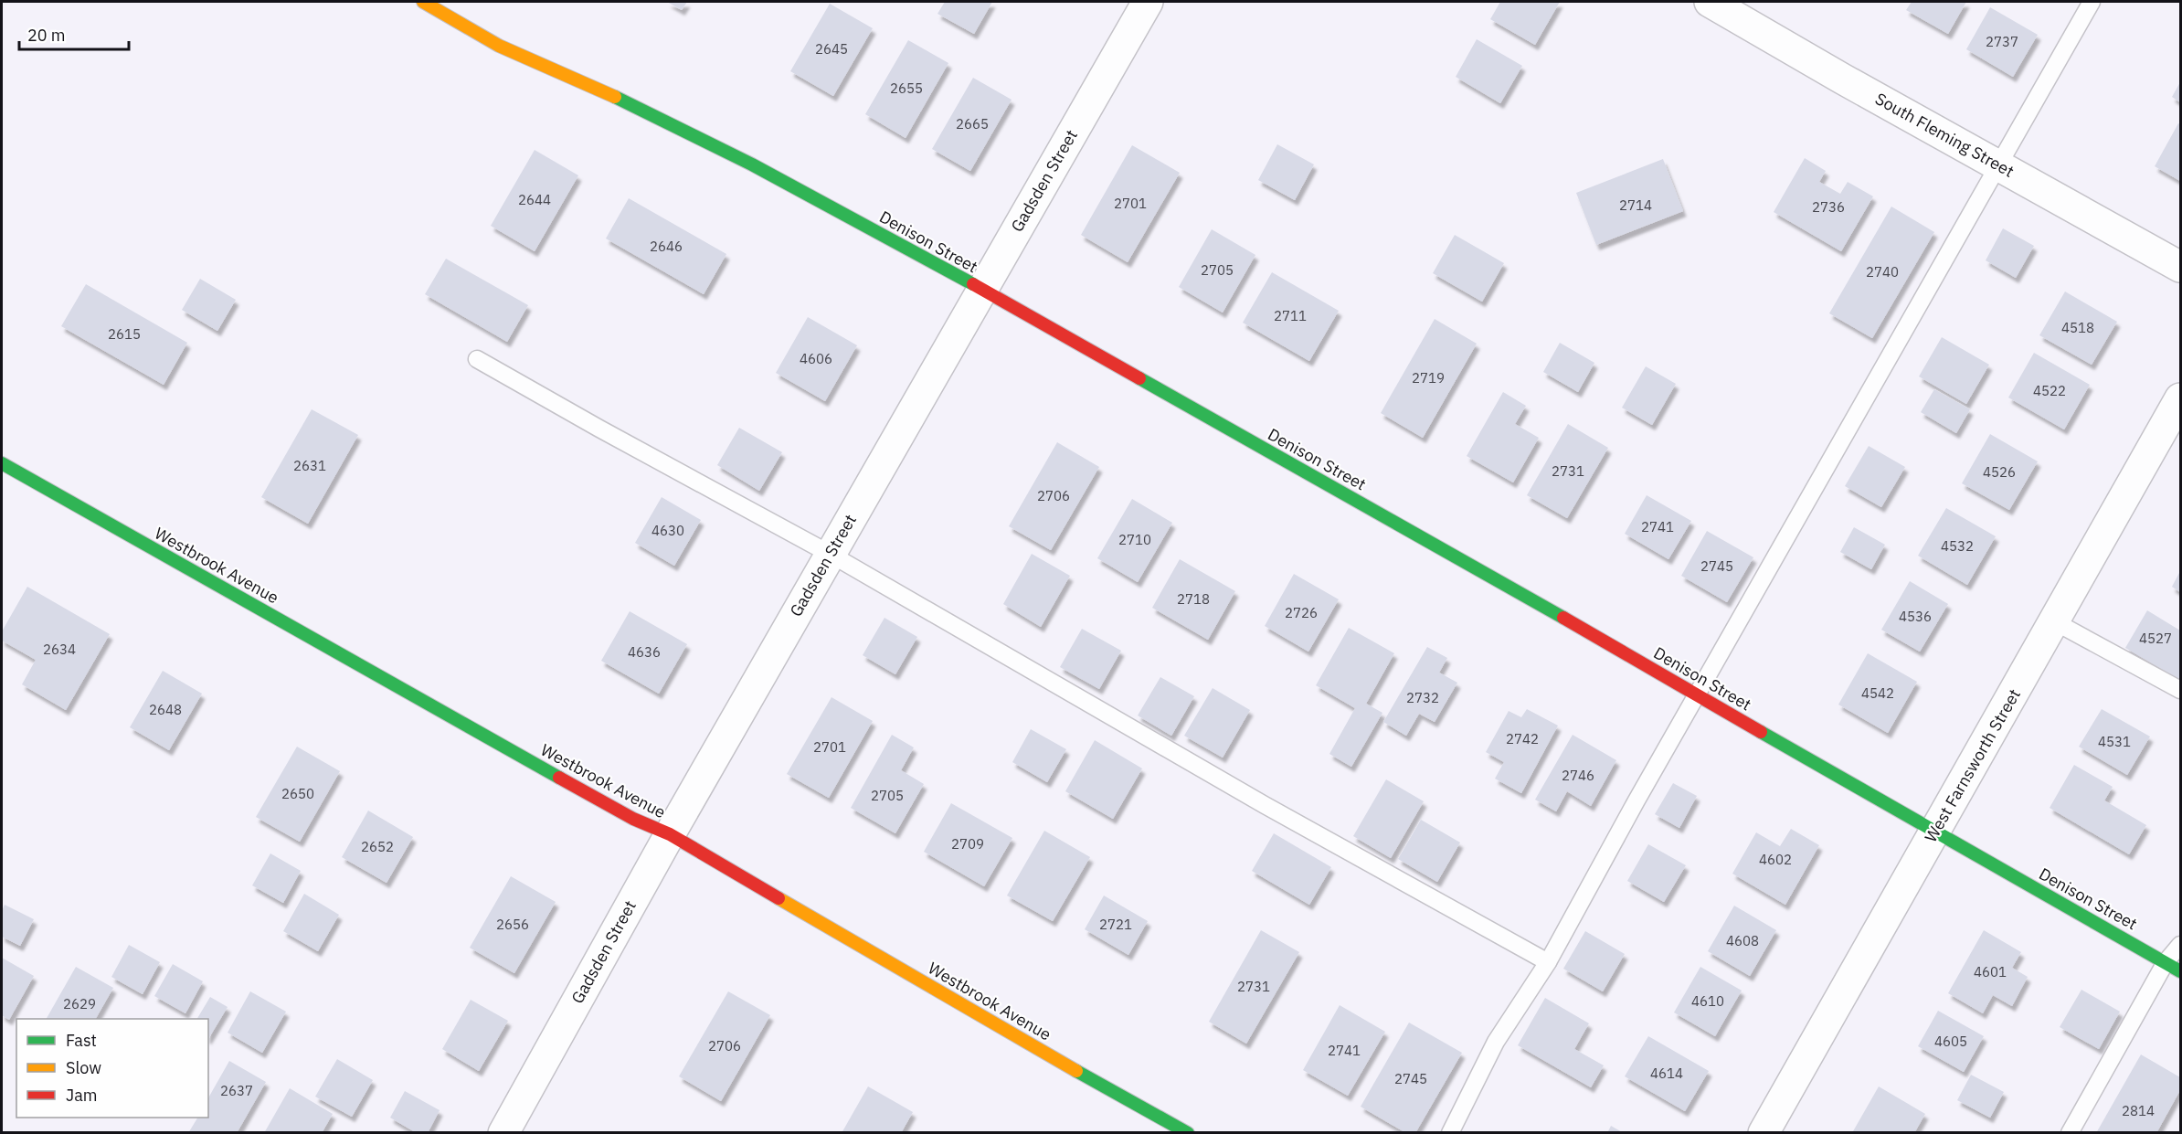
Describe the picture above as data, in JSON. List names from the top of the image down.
{
  "streets": {
    "street": [
      "South Fleming Street",
      "Gadsden Street",
      "Denison Street",
      "Westbrook Avenue",
      "West Farnsworth Street"
    ]
  },
  "crossings": [
    ["Gadsden Street", "Denison Street"],
    ["Gadsden Street", "Westbrook Avenue"],
    ["Denison Street", "West Farnsworth Street"]
  ],
  "house_numbers": [
    "2737",
    "2645",
    "2655",
    "2665",
    "2644",
    "2701",
    "2714",
    "2736",
    "2646",
    "2705",
    "2740",
    "2711",
    "4518",
    "2615",
    "4606",
    "2719",
    "4522",
    "2631",
    "2731",
    "4526",
    "2706",
    "2741",
    "4630",
    "2710",
    "4532",
    "2745",
    "2718",
    "2726",
    "4536",
    "4527",
    "2634",
    "4636",
    "4542",
    "2732",
    "2648",
    "2742",
    "4531",
    "2701",
    "2746",
    "2650",
    "2705",
    "2709",
    "2652",
    "4602",
    "2656",
    "2721",
    "4608",
    "4601",
    "2731",
    "4610",
    "2629",
    "4605",
    "2706",
    "2741",
    "4614",
    "2745",
    "2637",
    "2814"
  ],
  "legend": ["Fast", "Slow", "Jam"],
  "scale_bar": "20 m"
}
